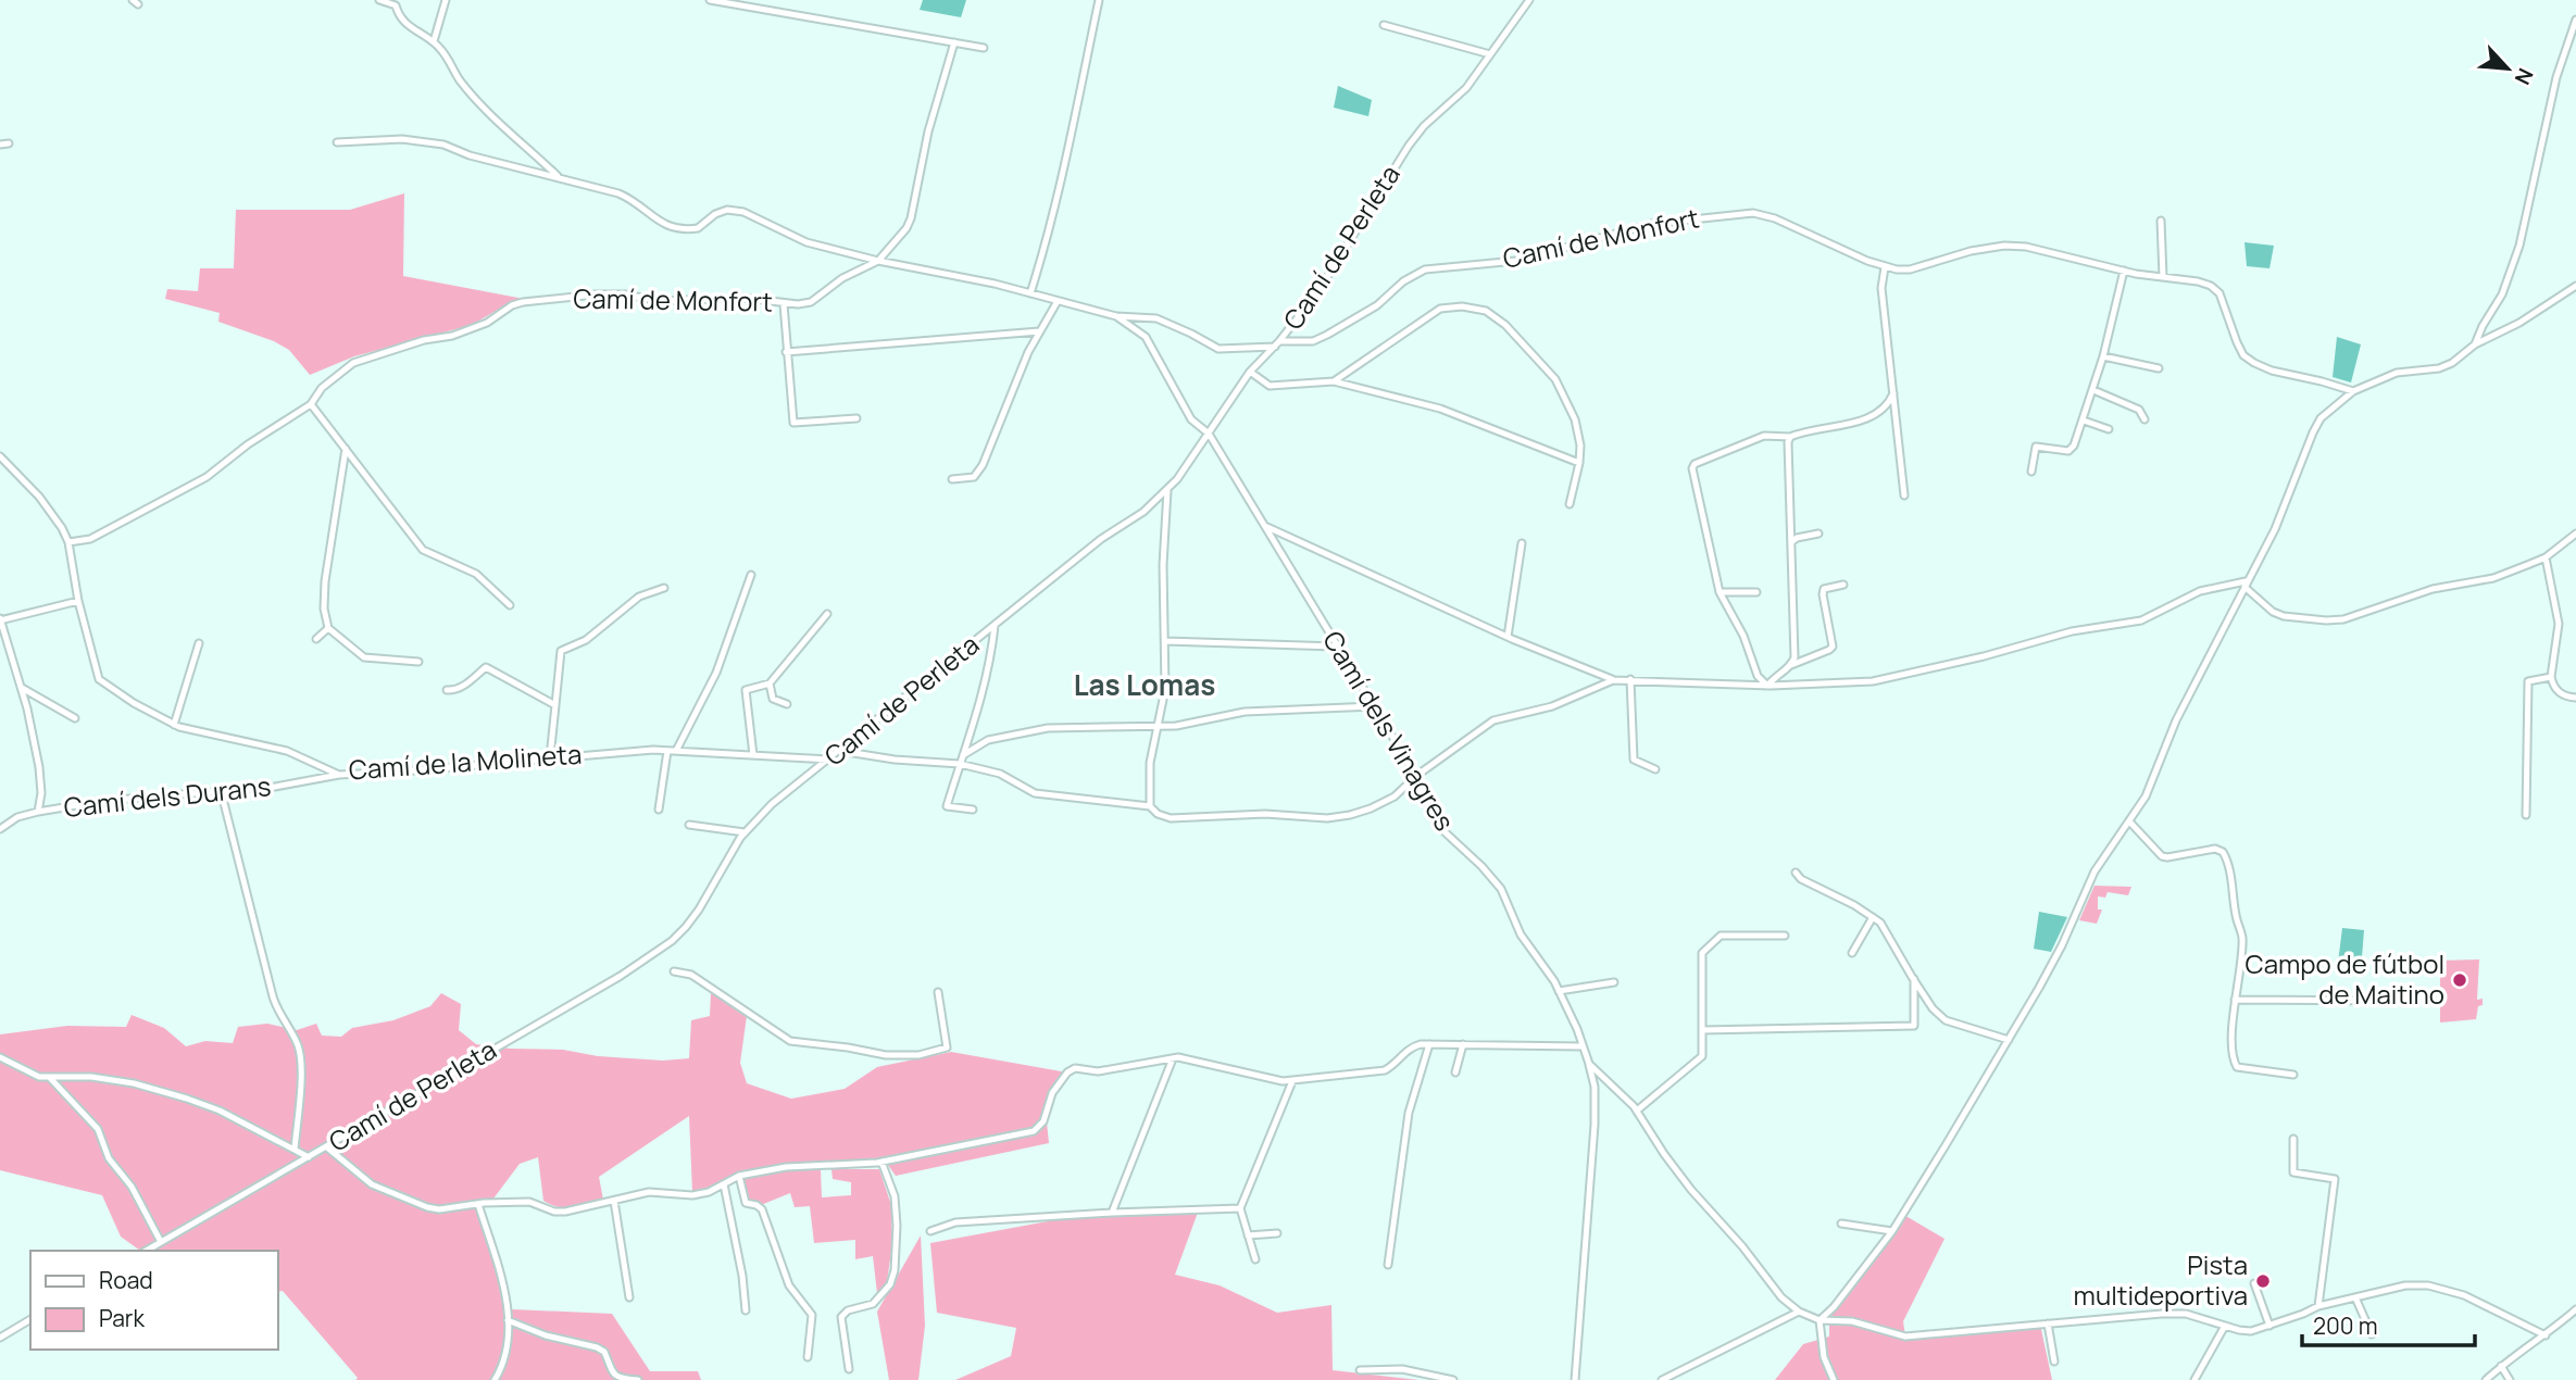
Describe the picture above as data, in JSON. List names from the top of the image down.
{
  "streets": {
    "street": [
      "Camí de Monfort",
      "Camí de Perleta",
      "Camí dels Vinagres",
      "Camí de la Molineta",
      "Camí dels Durans"
    ]
  },
  "crossings": [
    ["Camí de Monfort", "Camí de Perleta"],
    ["Camí de Monfort", "Camí dels Vinagres"],
    ["Camí de Monfort", "Camí de la Molineta"],
    ["Camí de Perleta", "Camí dels Vinagres"],
    ["Camí de Perleta", "Camí de la Molineta"],
    ["Camí de la Molineta", "Camí dels Durans"]
  ],
  "districts": ["Las Lomas"],
  "places": ["Campo de fútbol de Maitino", "Pista multideportiva"],
  "legend": ["Road", "Park"],
  "scale_bar": "200 m",
  "north": "bottom right"
}
